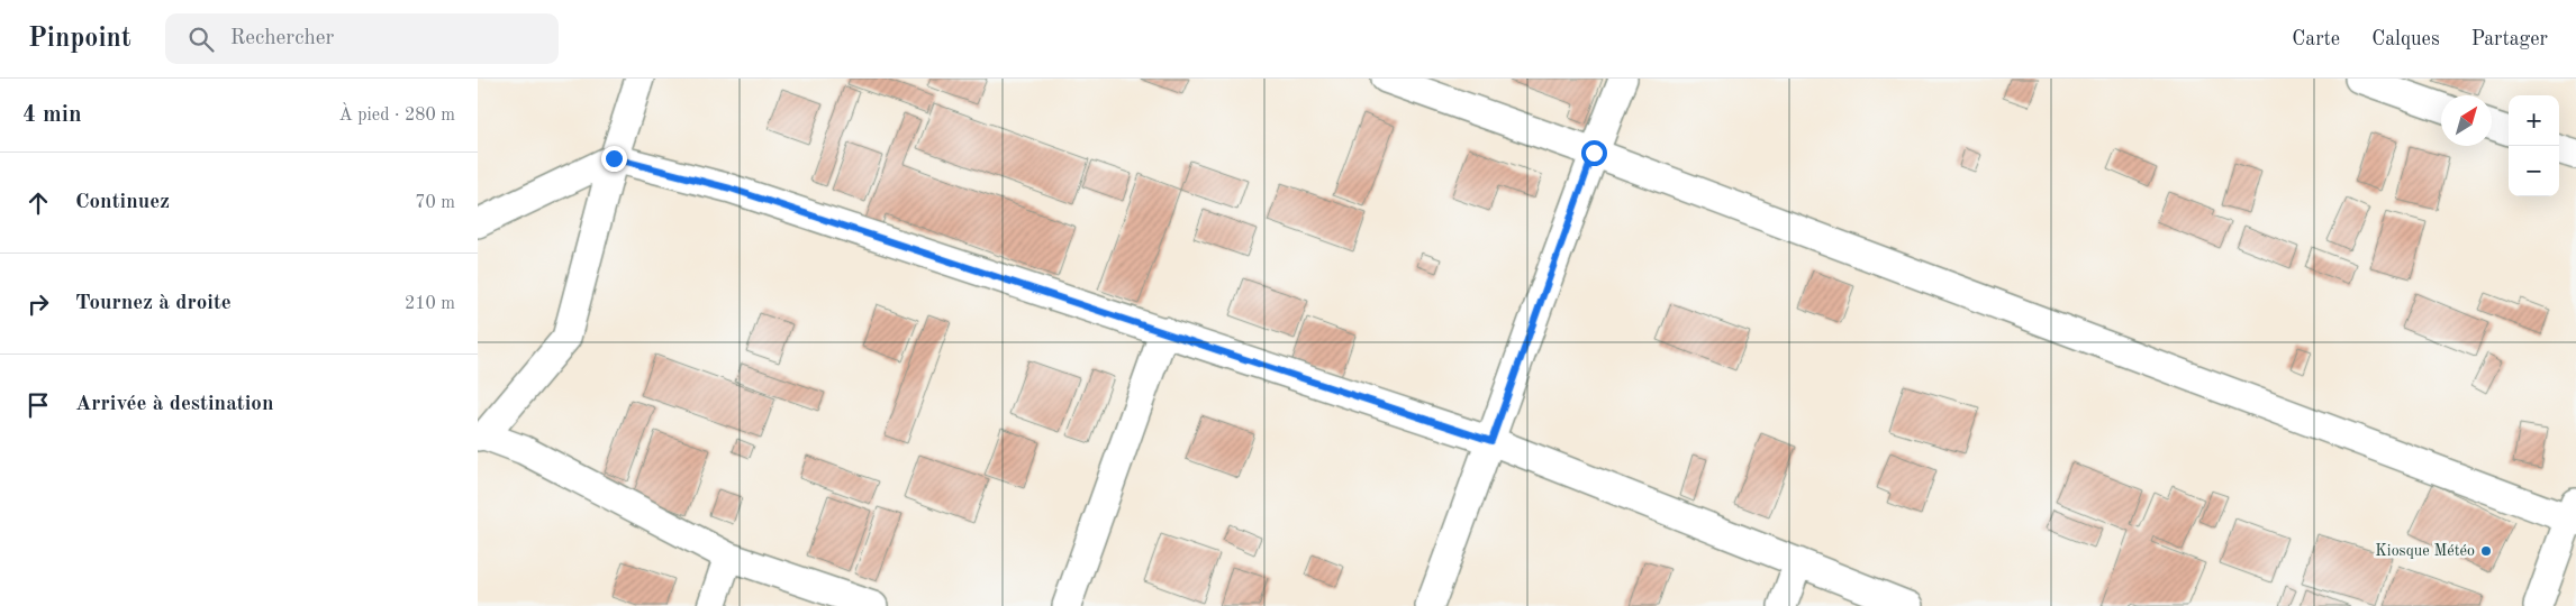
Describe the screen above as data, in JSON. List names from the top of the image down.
{
  "places": ["Kiosque Météo"],
  "north": "top right",
  "page": {
    "header": "Pinpoint",
    "search": "Rechercher",
    "nav": ["Carte", "Calques", "Partager"],
    "heading": ["4 min", "À pied · 280 m"],
    "map_buttons": ["+", "−"],
    "list": [
      ["Continuez", "70 m"],
      ["Tournez à droite", "210 m"],
      "Arrivée à destination"
    ]
  }
}
